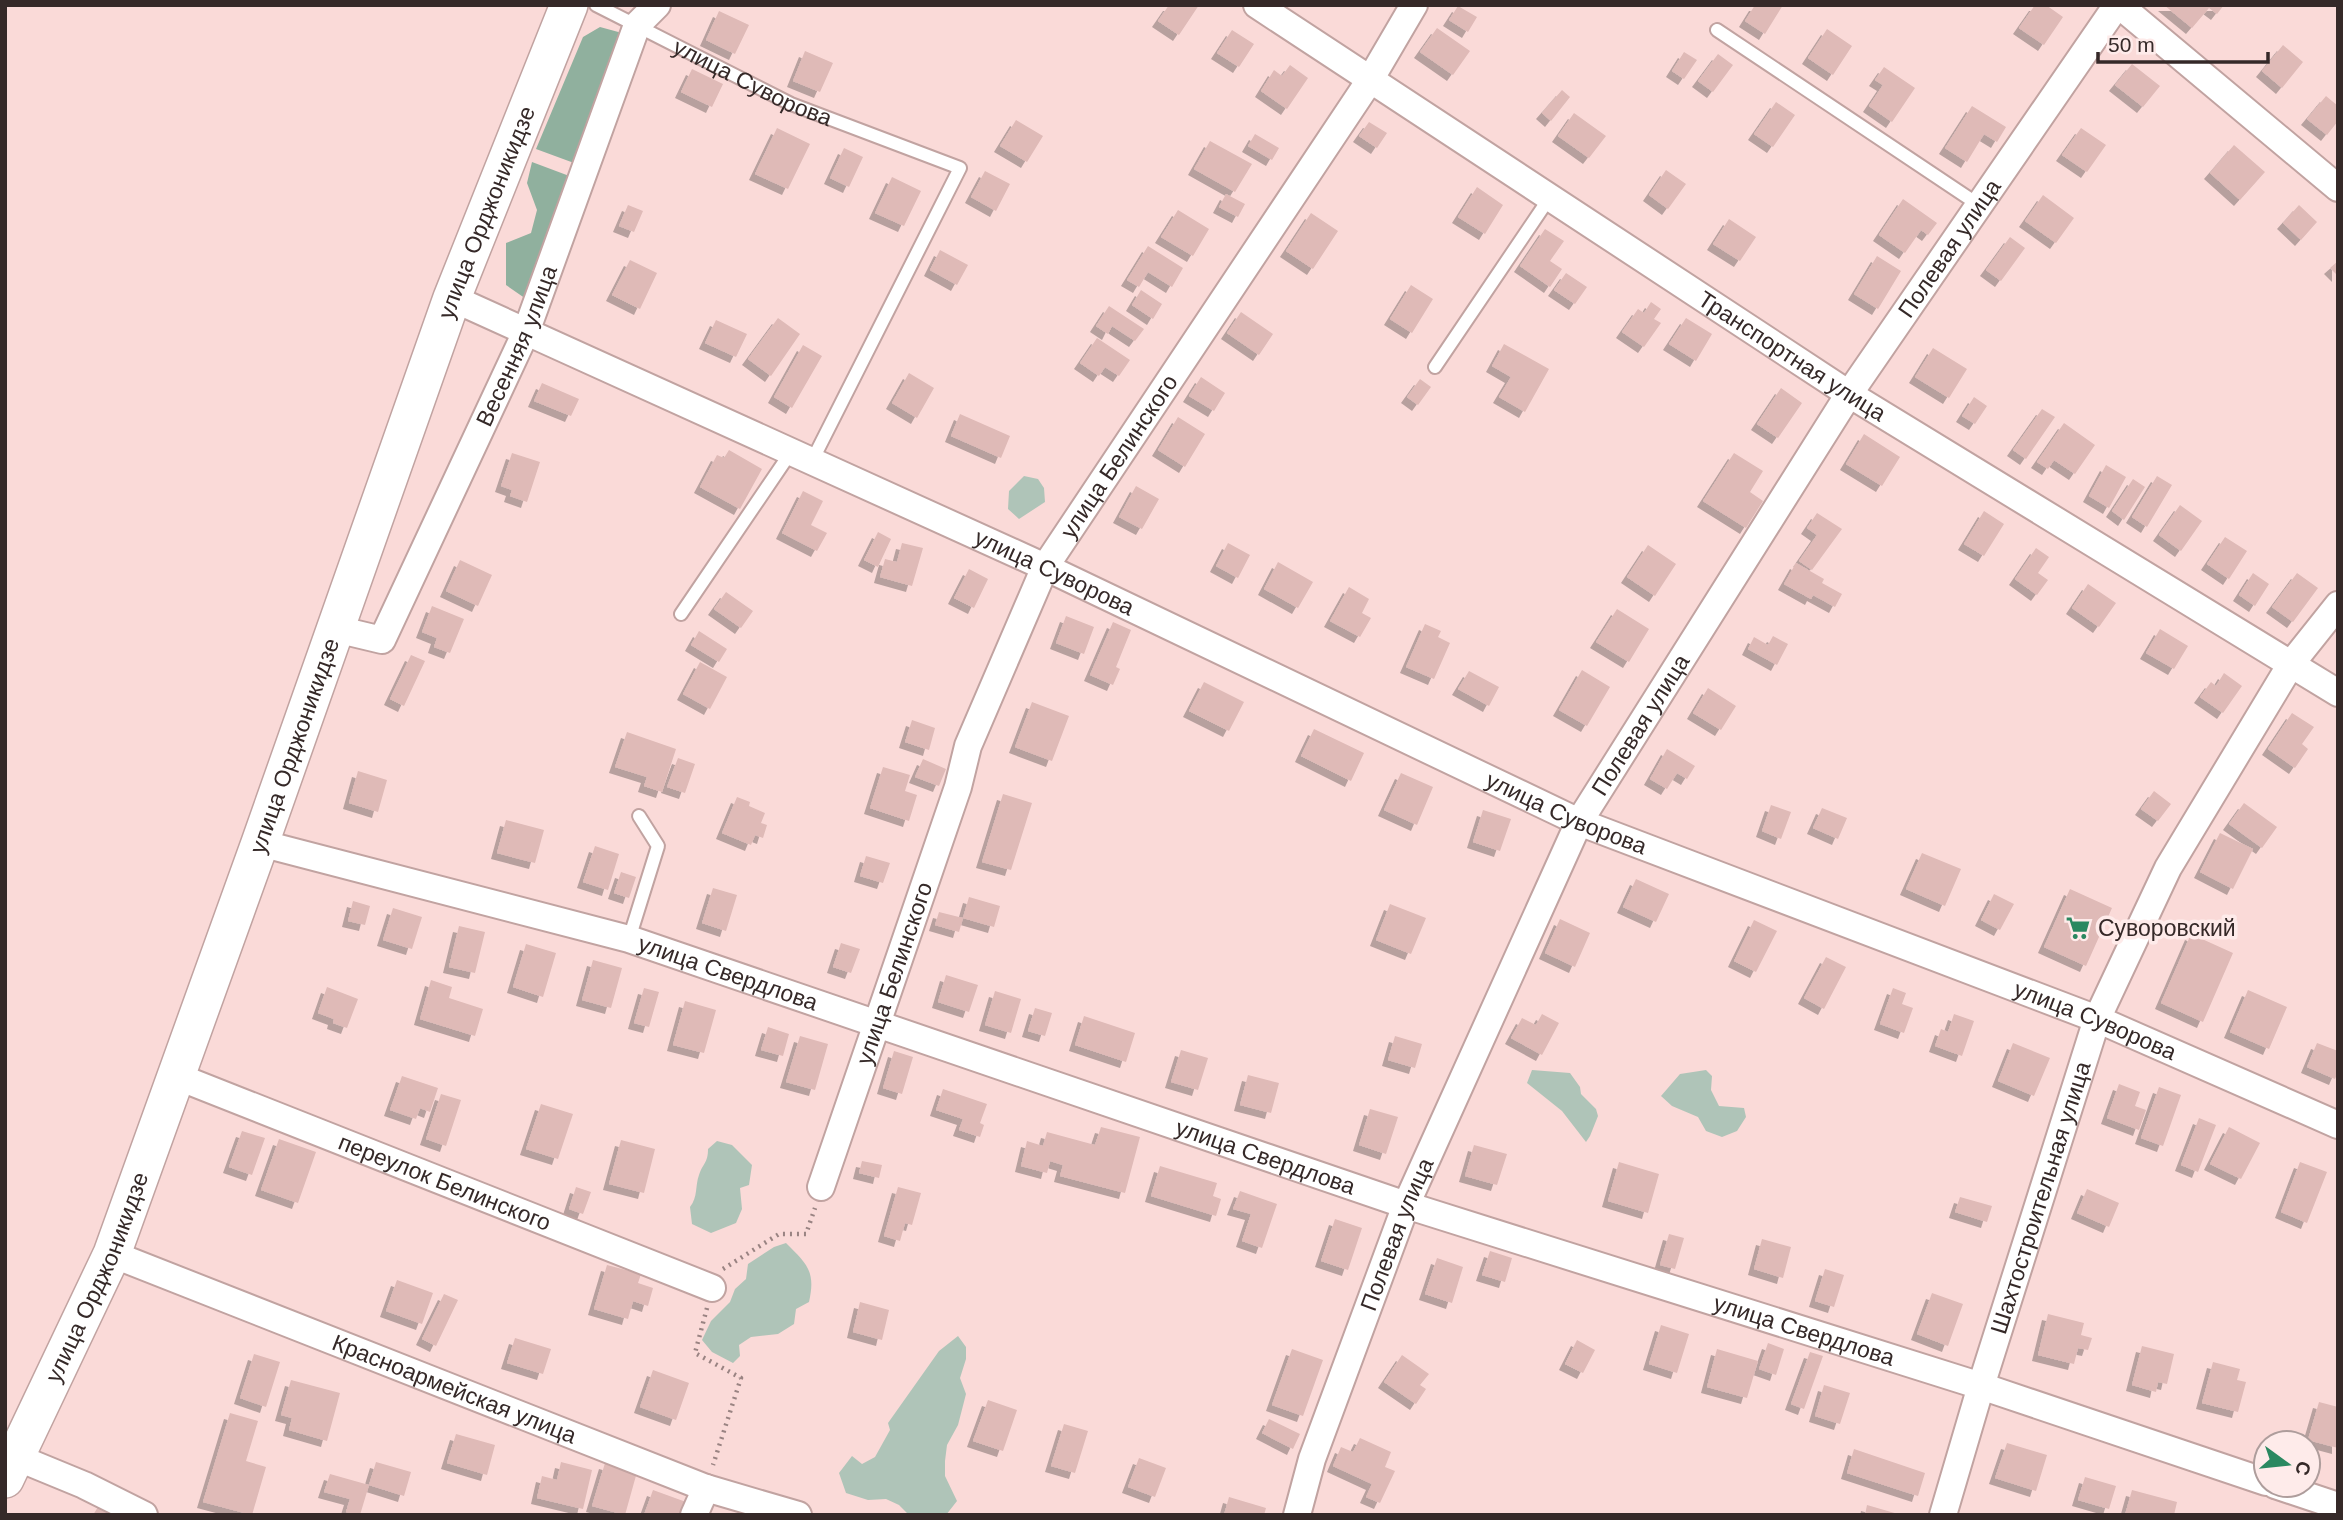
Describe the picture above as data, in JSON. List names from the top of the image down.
{
  "streets": {
    "main road": ["улица Орджоникидзе"],
    "street": [
      "улица Суворова",
      "Полевая улица",
      "Весенняя улица",
      "Транспортная улица",
      "улица Белинского",
      "улица Свердлова",
      "переулок Белинского",
      "Шахтостроительная улица",
      "Красноармейская улица"
    ]
  },
  "crossings": [
    ["улица Суворова", "улица Орджоникидзе"],
    ["улица Суворова", "Полевая улица"],
    ["улица Суворова", "Весенняя улица"],
    ["улица Суворова", "улица Белинского"],
    ["улица Суворова", "Шахтостроительная улица"],
    ["улица Орджоникидзе", "Весенняя улица"],
    ["улица Орджоникидзе", "улица Свердлова"],
    ["улица Орджоникидзе", "переулок Белинского"],
    ["улица Орджоникидзе", "Красноармейская улица"],
    ["Полевая улица", "Транспортная улица"],
    ["Полевая улица", "улица Свердлова"],
    ["Транспортная улица", "улица Белинского"],
    ["Транспортная улица", "Шахтостроительная улица"],
    ["улица Белинского", "улица Свердлова"],
    ["улица Свердлова", "Шахтостроительная улица"]
  ],
  "places": {
    "supermarket": ["Суворовский"]
  },
  "scale_bar": "50 m",
  "north": "right"
}
